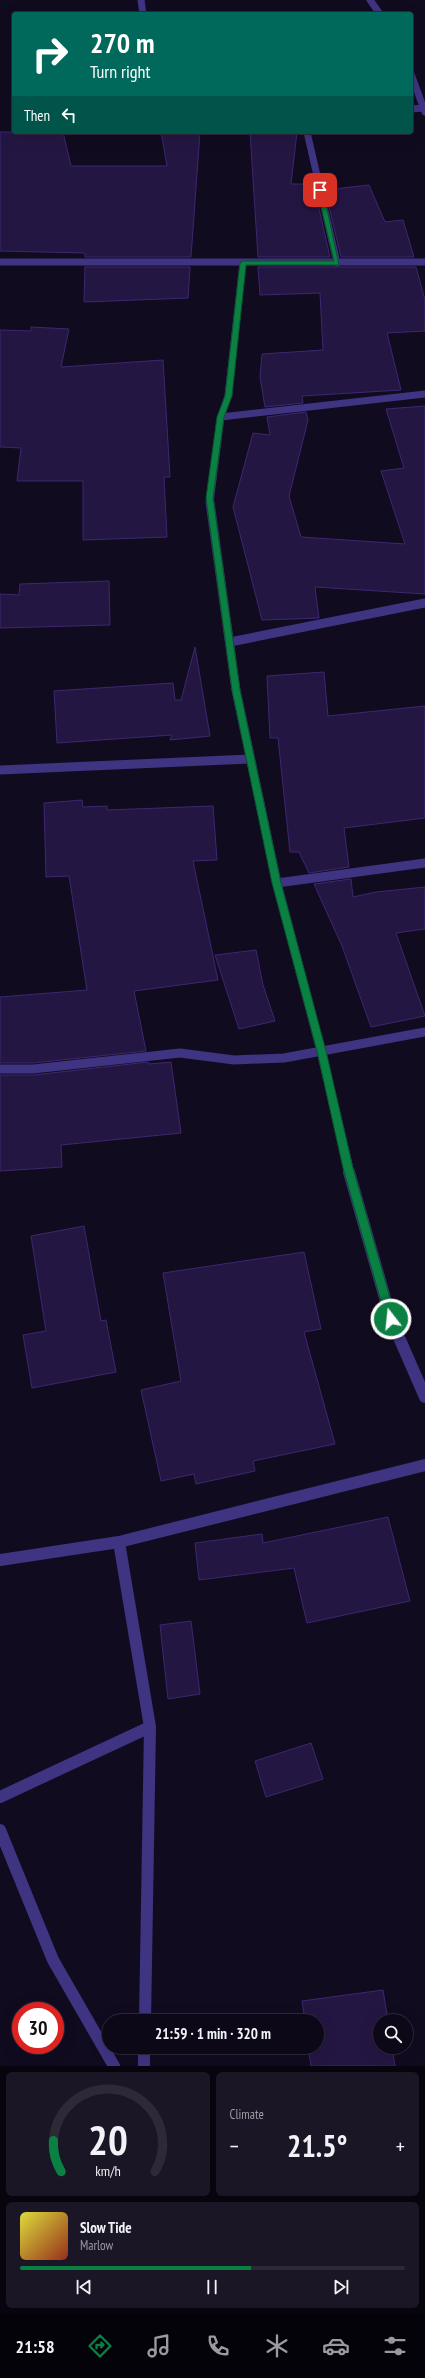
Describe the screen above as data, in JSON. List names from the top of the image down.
{
  "page": {
    "turn": ["270 m", "Turn right"],
    "then": "Then",
    "limit": "30",
    "trip": "21:59 · 1 min · 320 m",
    "tile": "Climate",
    "heat": ["−", "21.5°", "+"],
    "song": ["Slow Tide", "Marlow"],
    "tabs": "21:58",
    "gauge": ["20", "km/h"]
  }
}
